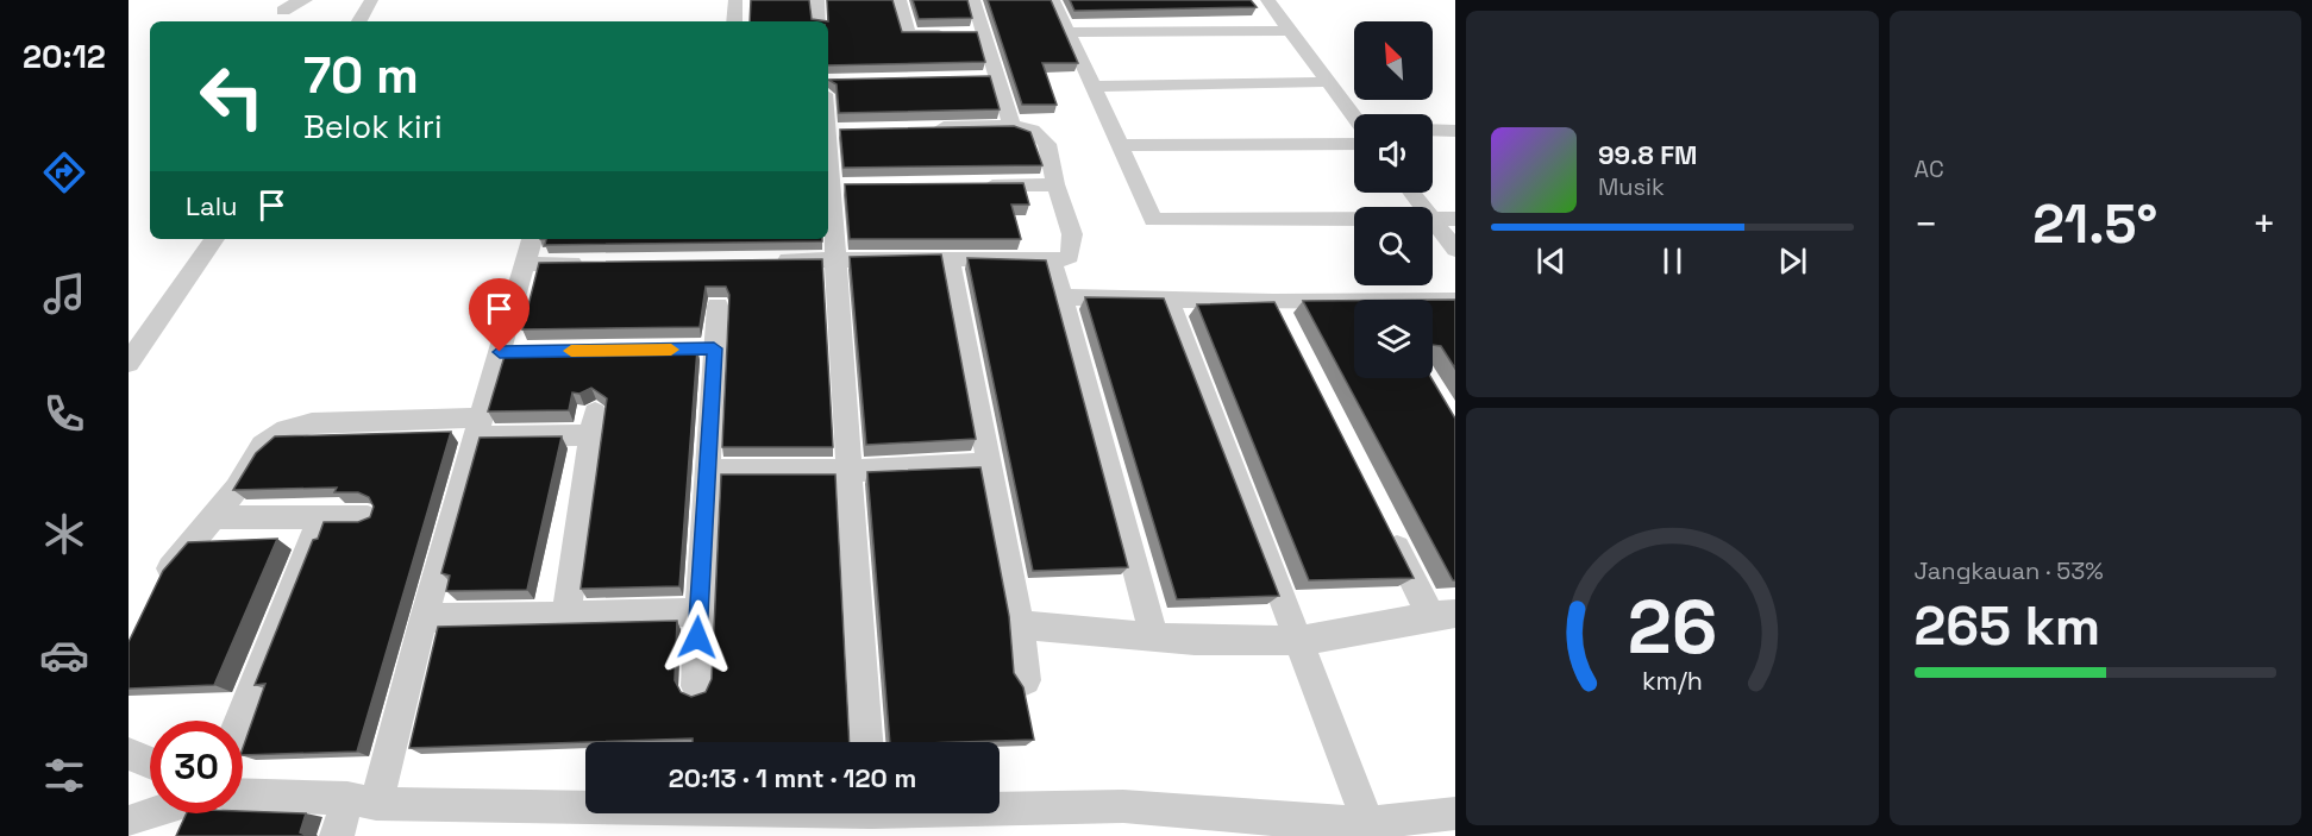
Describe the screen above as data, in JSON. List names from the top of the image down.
{
  "north": "top left",
  "page": {
    "tabs": "20:12",
    "tile": [
      "AC",
      ["Jangkauan · 53%", "265 km"]
    ],
    "turn": ["70 m", "Belok kiri"],
    "song": ["99.8 FM", "Musik"],
    "then": "Lalu",
    "heat": ["−", "21.5°", "+"],
    "limit": "30",
    "trip": "20:13 · 1 mnt · 120 m",
    "gauge": ["26", "km/h"]
  }
}
